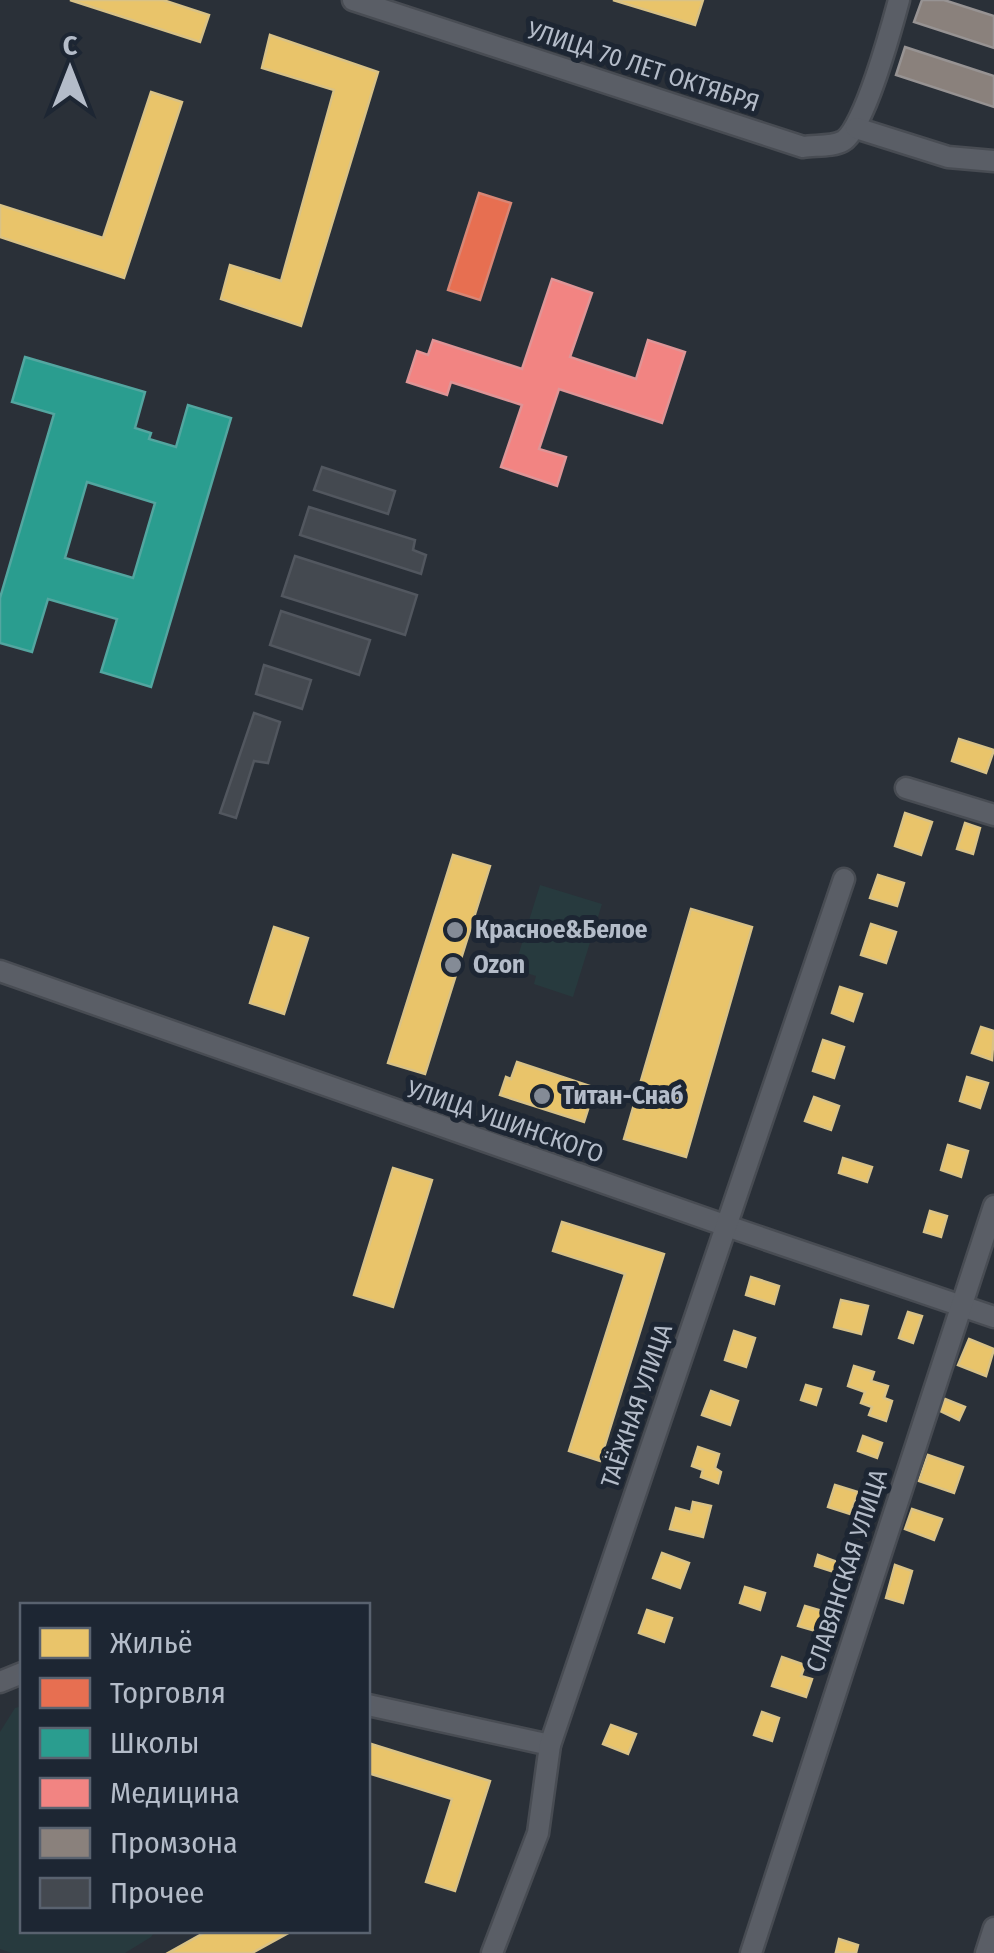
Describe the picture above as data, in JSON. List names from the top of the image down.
{
  "streets": {
    "street": [
      "УЛИЦА 70 ЛЕТ ОКТЯБРЯ",
      "УЛИЦА УШИНСКОГО",
      "ТАЁЖНАЯ УЛИЦА",
      "СЛАВЯНСКАЯ УЛИЦА"
    ]
  },
  "crossings": [
    ["УЛИЦА УШИНСКОГО", "ТАЁЖНАЯ УЛИЦА"],
    ["УЛИЦА УШИНСКОГО", "СЛАВЯНСКАЯ УЛИЦА"]
  ],
  "places": ["Красное&Белое", "Ozon", "Титан-Снаб"],
  "legend": [
    "Жильё",
    "Торговля",
    "Школы",
    "Медицина",
    "Промзона",
    "Прочее"
  ],
  "north": "top"
}
